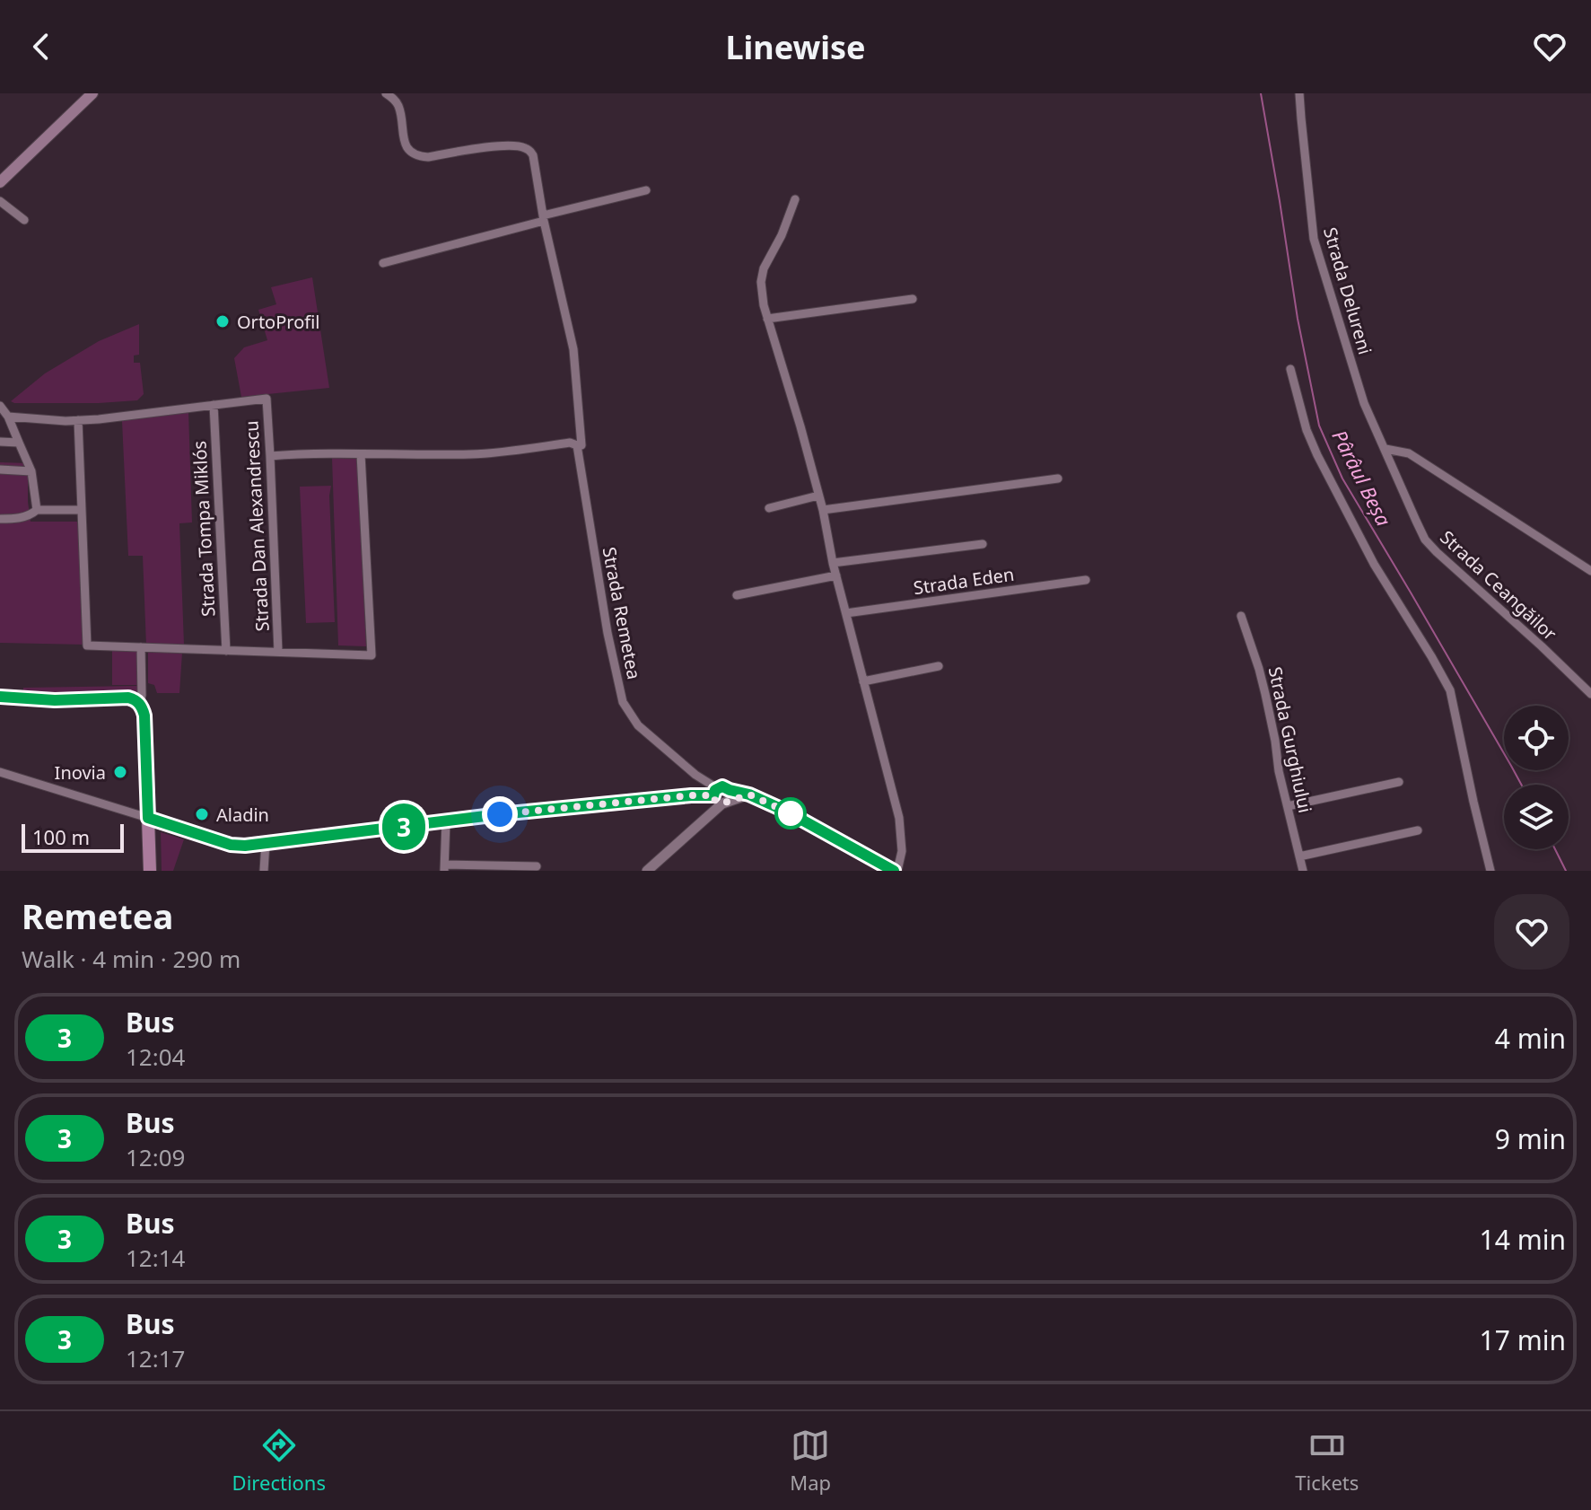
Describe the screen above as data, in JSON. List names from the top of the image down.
{
  "streets": {
    "street": [
      "Strada Delureni",
      "Strada Dan Alexandrescu",
      "Strada Tompa Miklós",
      "Strada Eden",
      "Strada Ceangăilor",
      "Strada Remetea",
      "Strada Gurghiului"
    ]
  },
  "crossings": [
    ["Strada Delureni", "Strada Ceangăilor"],
    ["Strada Dan Alexandrescu", "Strada Tompa Miklós"]
  ],
  "water": ["Pârâul Beșa"],
  "places": ["OrtoProfil", "Inovia", "Aladin"],
  "lines": ["bus line 3"],
  "scale_bar": "100 m",
  "page": {
    "header": "Linewise",
    "on_map": "3",
    "scale": "100 m",
    "heading": ["Remetea", "Walk · 4 min · 290 m"],
    "list": [
      {
        "mark": "3",
        "name": "Bus",
        "note": "12:04",
        "value": "4 min"
      },
      {
        "mark": "3",
        "name": "Bus",
        "note": "12:09",
        "value": "9 min"
      },
      {
        "mark": "3",
        "name": "Bus",
        "note": "12:14",
        "value": "14 min"
      },
      {
        "mark": "3",
        "name": "Bus",
        "note": "12:17",
        "value": "17 min"
      }
    ],
    "tabs": ["Directions", "Map", "Tickets"]
  }
}
